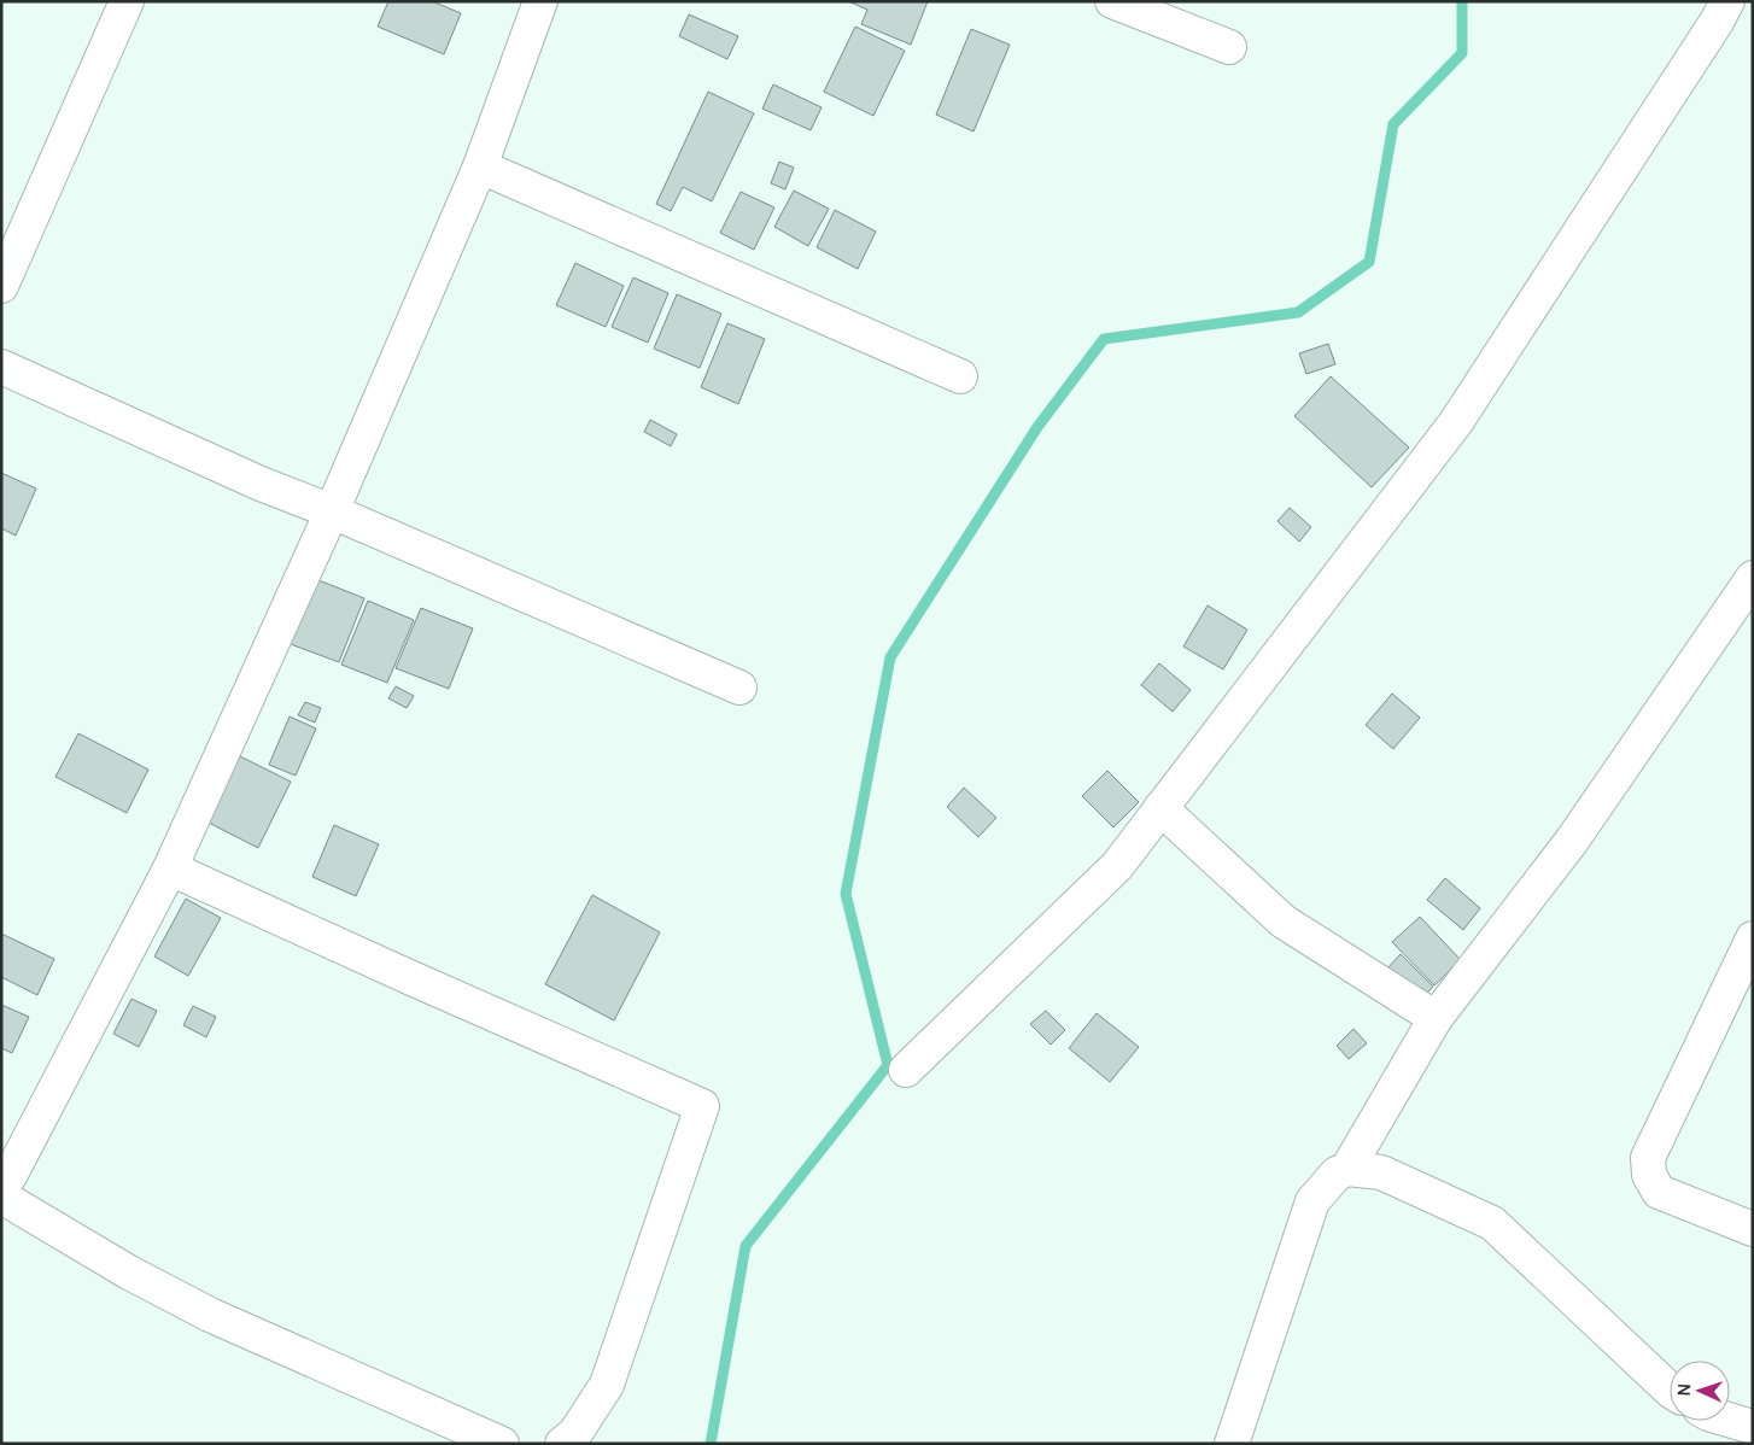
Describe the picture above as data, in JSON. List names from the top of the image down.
{
  "north": "left"
}
